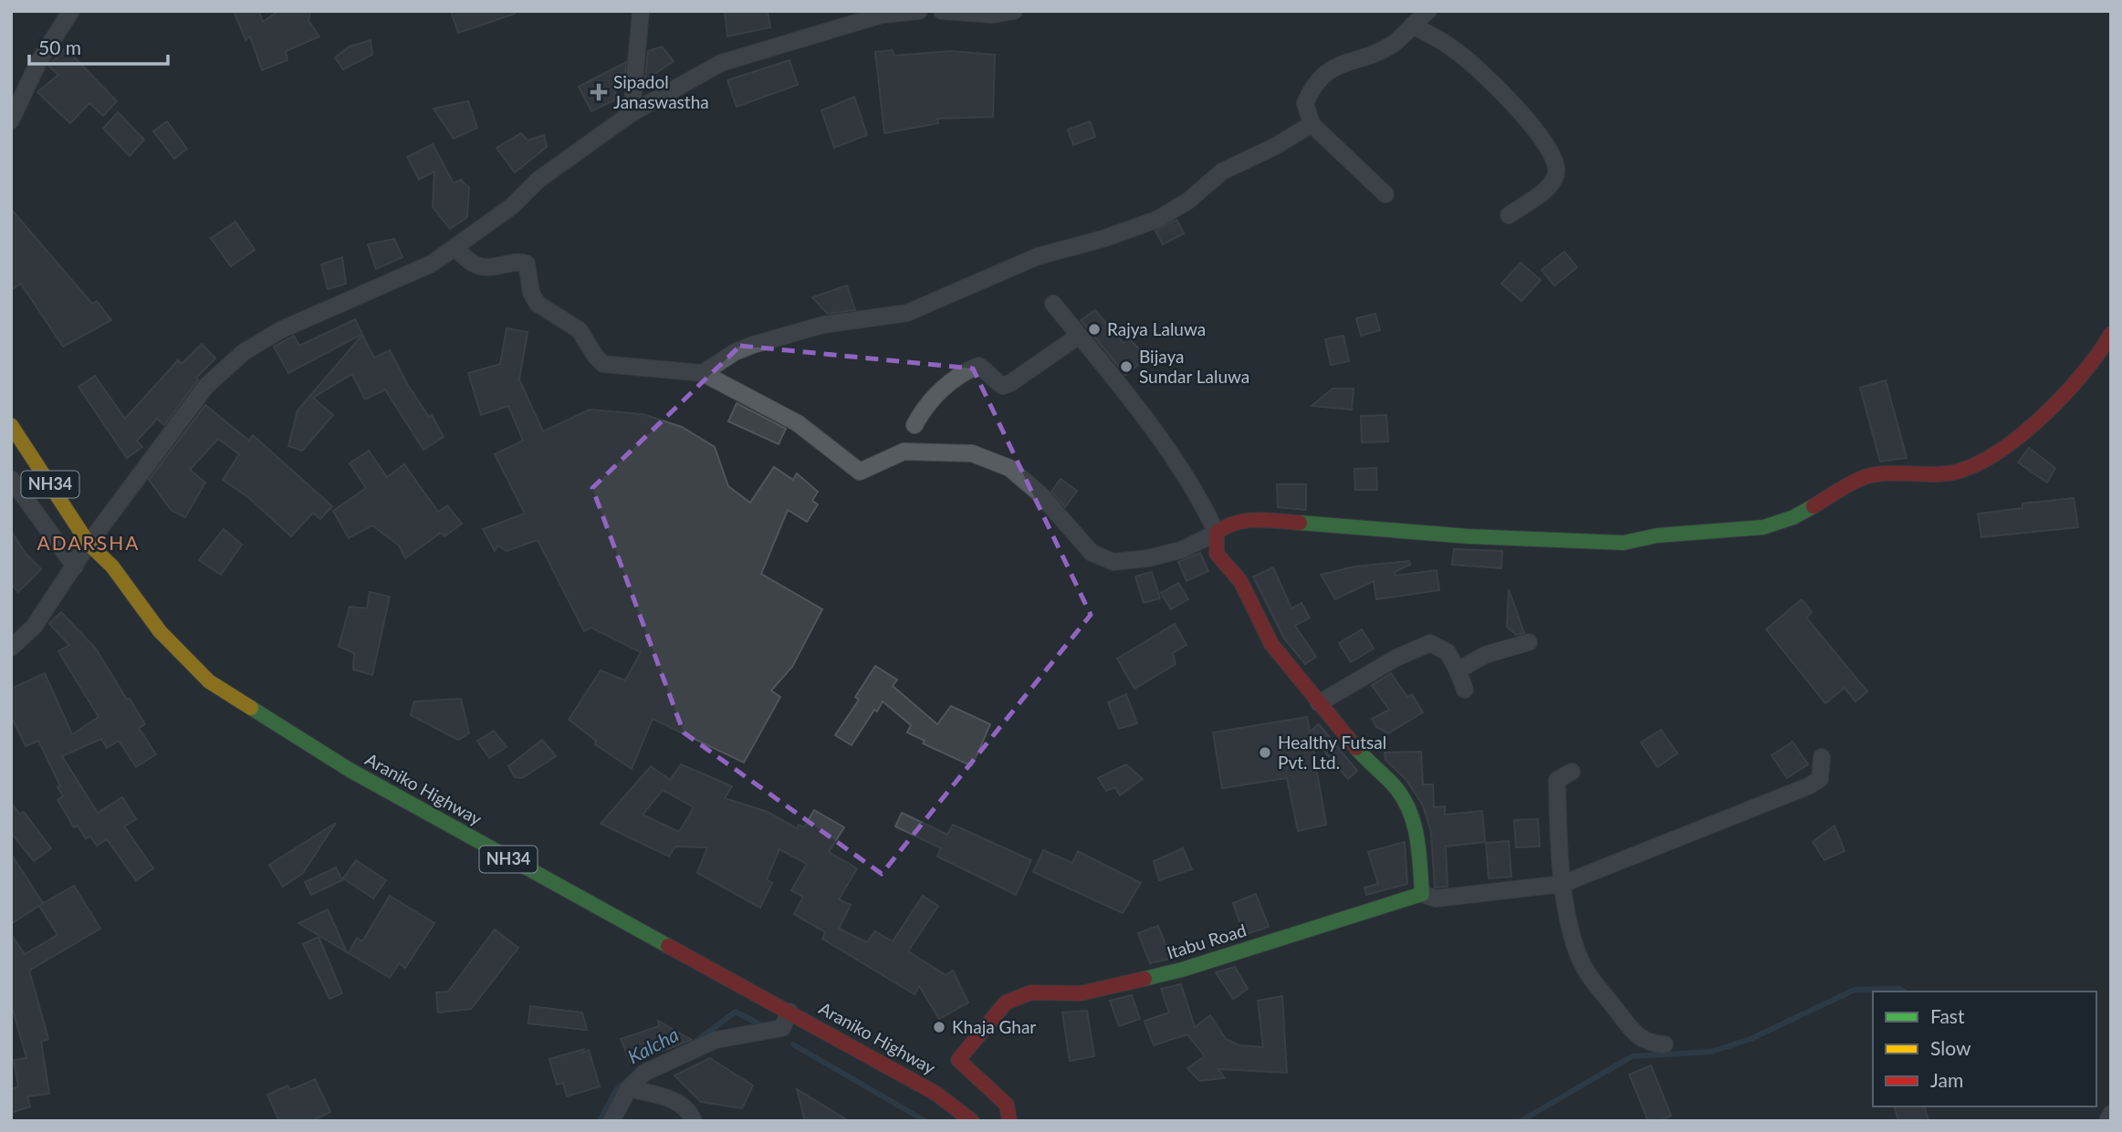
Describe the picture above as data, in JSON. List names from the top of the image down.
{
  "streets": {
    "main road": ["NH34", "Araniko Highway", "Itabu Road"]
  },
  "districts": ["ADARSHA"],
  "water": ["Kalcha"],
  "places": {
    "health": ["Sipadol Janaswastha"],
    "other": [
      "Rajya Laluwa",
      "Bijaya Sundar Laluwa",
      "Healthy Futsal Pvt. Ltd.",
      "Khaja Ghar"
    ]
  },
  "legend": ["Fast", "Slow", "Jam"],
  "scale_bar": "50 m"
}
